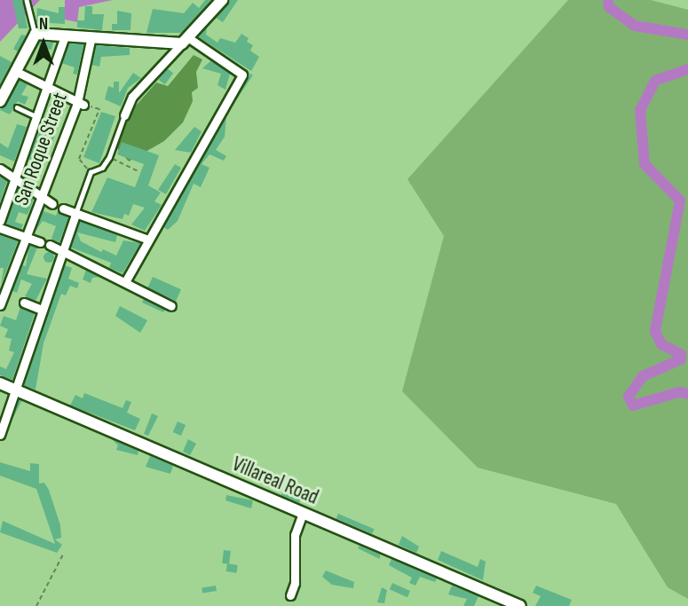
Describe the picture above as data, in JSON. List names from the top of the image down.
{
  "streets": {
    "main road": ["Villareal Road"],
    "street": ["San Roque Street"]
  },
  "north": "top"
}
